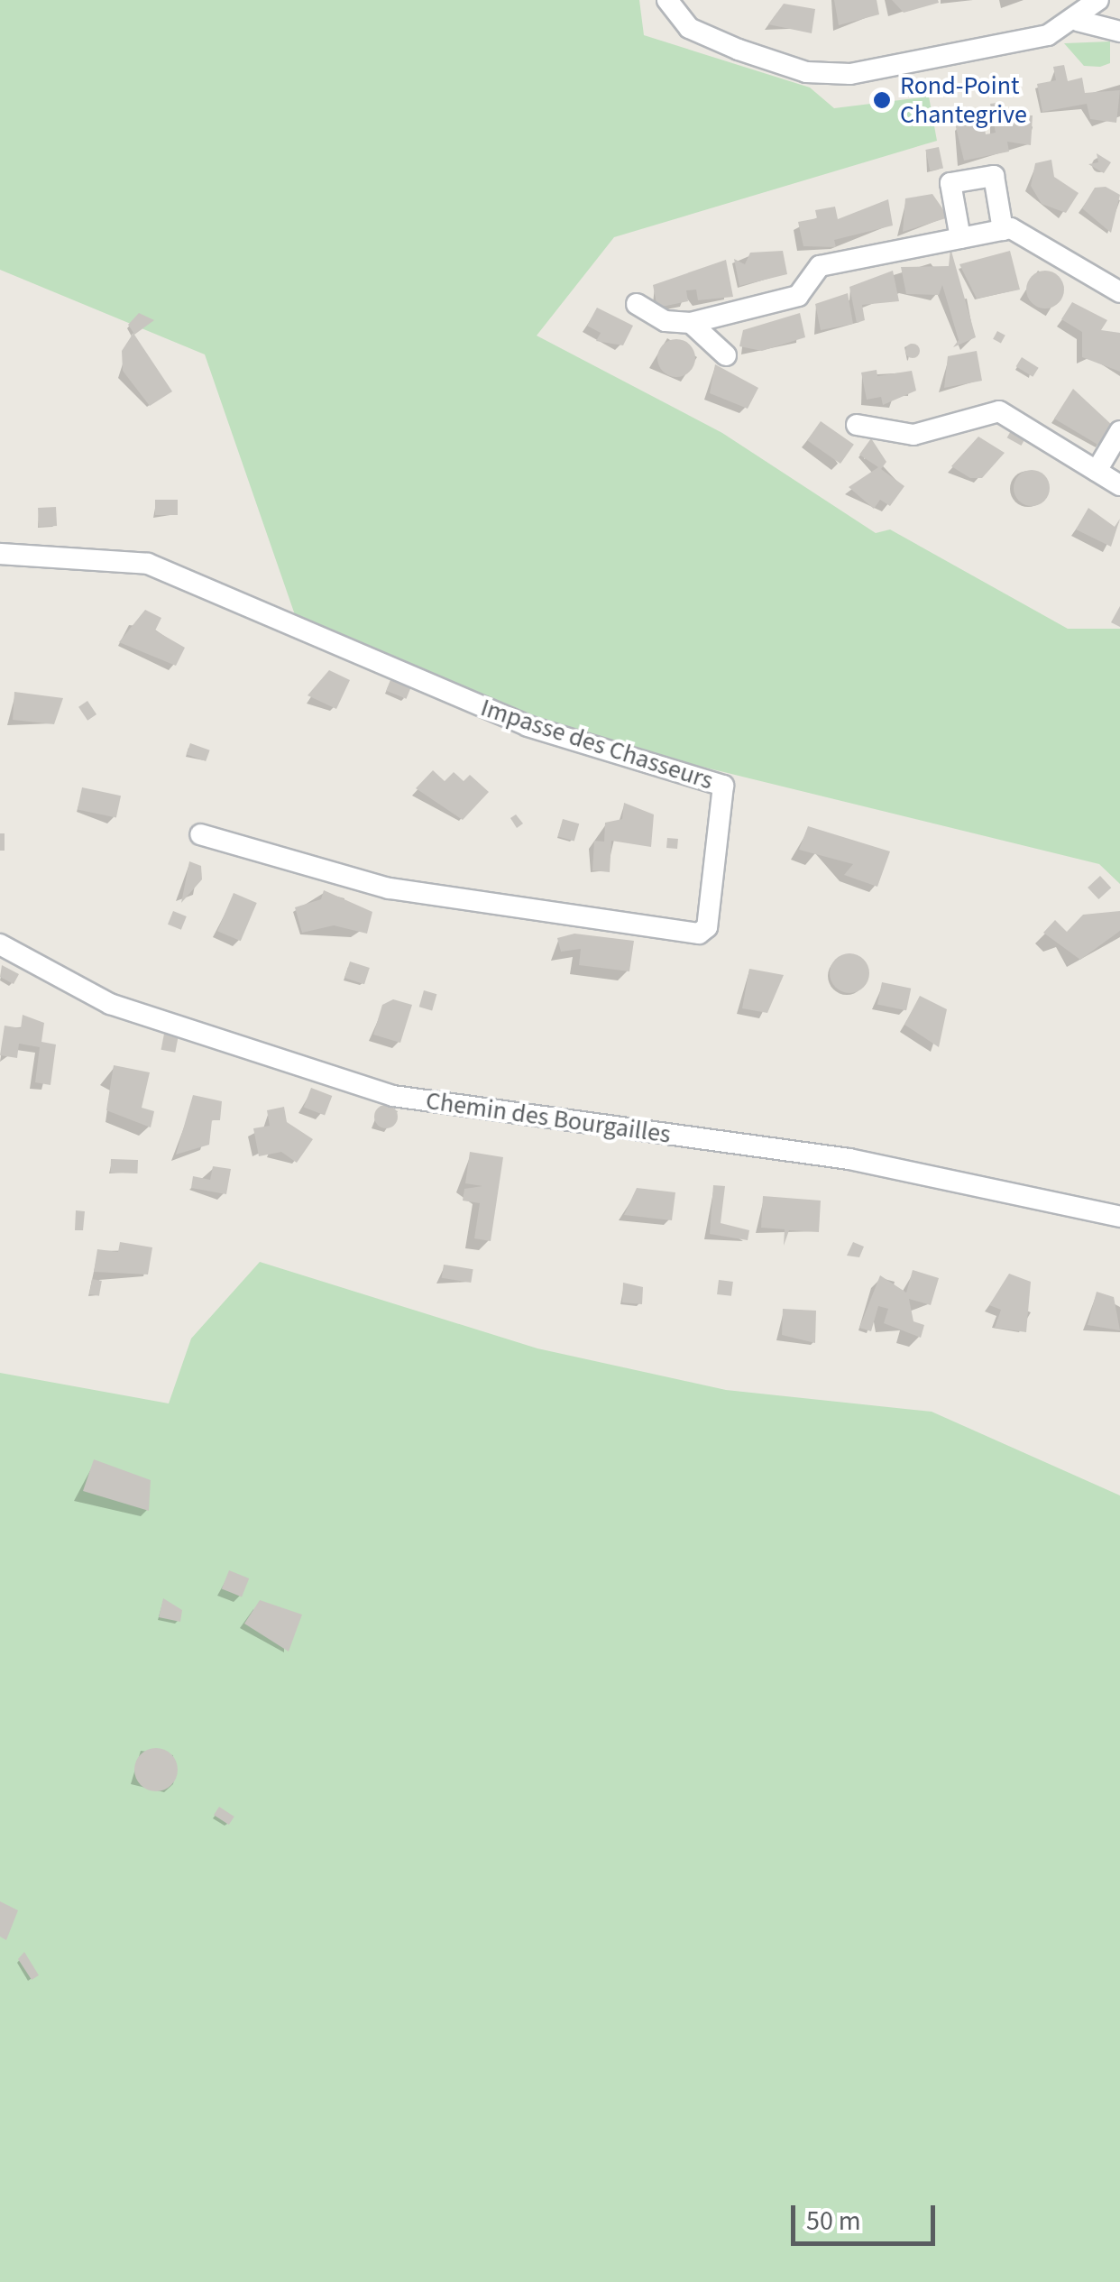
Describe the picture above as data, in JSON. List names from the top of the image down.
{
  "streets": {
    "street": ["Impasse des Chasseurs", "Chemin des Bourgailles"]
  },
  "places": ["Rond-Point Chantegrive"],
  "scale_bar": "50 m"
}
